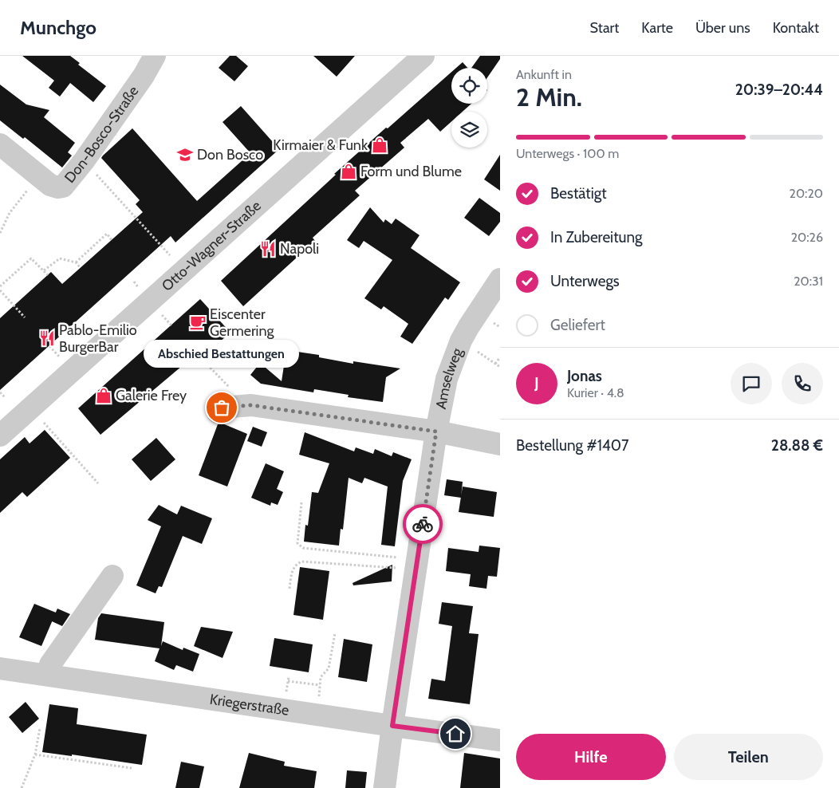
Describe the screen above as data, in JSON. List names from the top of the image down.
{
  "streets": {
    "street": [
      "Don-Bosco-Straße",
      "Otto-Wagner-Straße",
      "Amselweg",
      "Kriegerstraße"
    ]
  },
  "crossings": [
    ["Amselweg", "Kriegerstraße"]
  ],
  "places": {
    "shop": ["Kirmaier & Funk", "Form und Blume", "Galerie Frey"],
    "school or university": ["Don Bosco"],
    "restaurant": ["Napoli", "Pablo-Emilio BurgerBar"],
    "cafe": ["Eiscenter Germering"],
    "other": ["Abschied Bestattungen"]
  },
  "page": {
    "header": "Munchgo",
    "nav": [
      "Start",
      "Karte",
      "Über uns",
      "Kontakt"
    ],
    "heading": ["2 Min.", "Ankunft in", "20:39–20:44"],
    "panel": [
      "Jonas",
      "Kurier · 4.8",
      "Bestellung #1407",
      "28.88 €"
    ],
    "bar": "Unterwegs · 100 m",
    "list": [
      ["Bestätigt", "20:20"],
      ["In Zubereitung", "20:26"],
      ["Unterwegs", "20:31"],
      "Geliefert"
    ],
    "bubble": "Abschied Bestattungen",
    "round": "J",
    "buttons": ["Hilfe", "Teilen"]
  }
}
